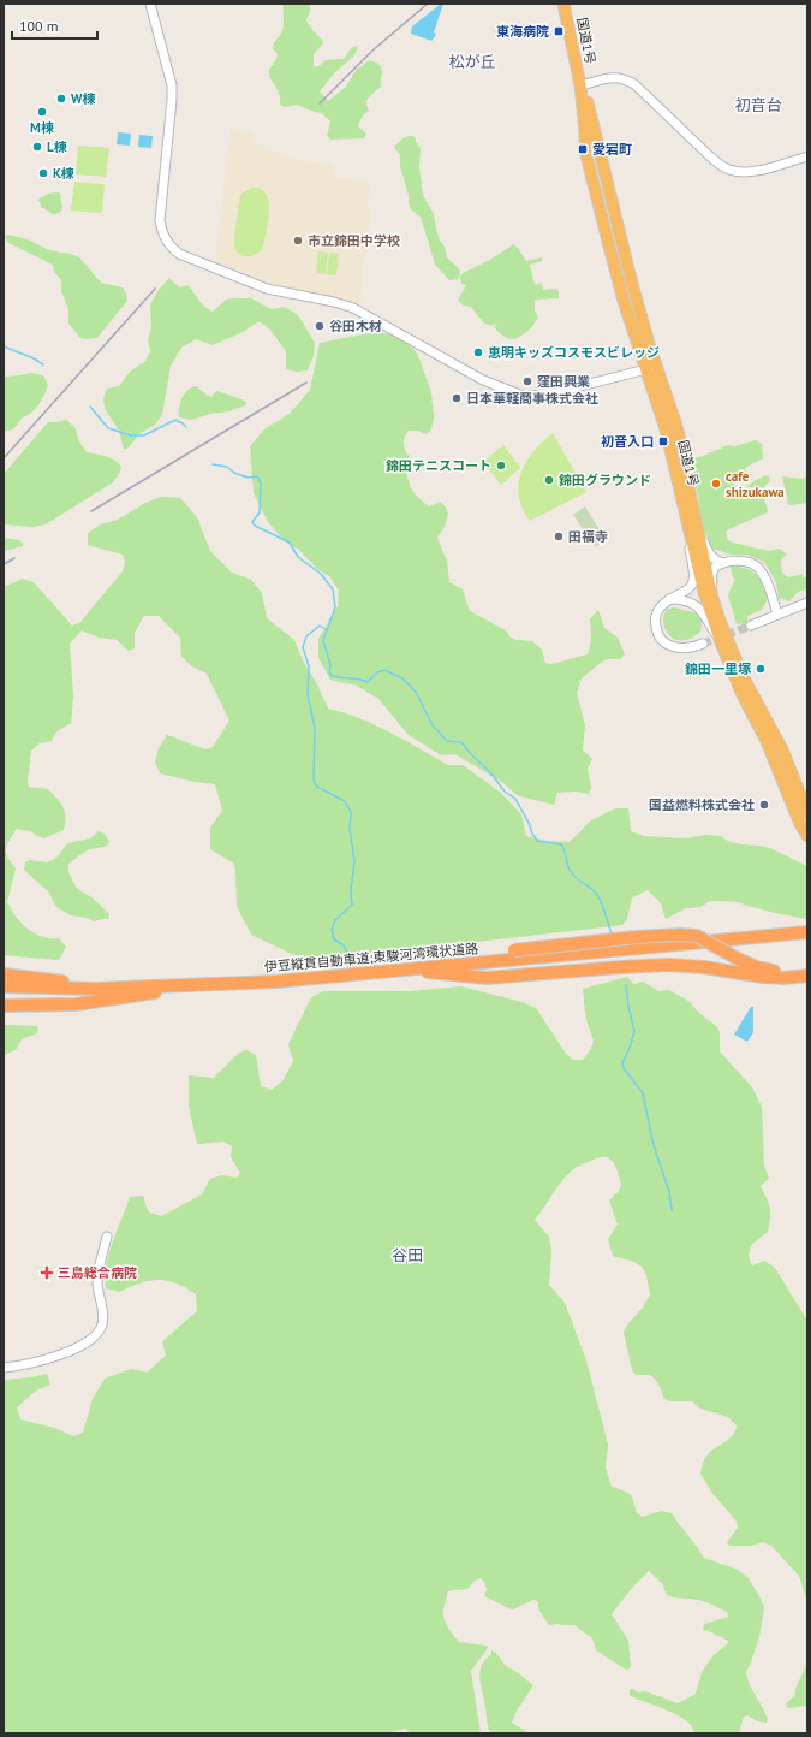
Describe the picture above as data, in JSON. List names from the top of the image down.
{
  "streets": {
    "highway": ["国道1号", "伊豆縦貫自動車道;東駿河湾環状道路"]
  },
  "districts": ["松が丘", "初音台", "谷田"],
  "places": {
    "transit": ["東海病院", "愛宕町", "初音入口"],
    "other": [
      "W棟",
      "M棟",
      "L棟",
      "K棟",
      "市立錦田中学校",
      "谷田木材",
      "恵明キッズコスモスビレッジ",
      "窪田興業",
      "日本華軽商事株式会社",
      "錦田テニスコート",
      "錦田グラウンド",
      "cafe shizukawa",
      "田福寺",
      "錦田一里塚",
      "国益燃料株式会社"
    ],
    "health": ["三島総合病院"]
  },
  "scale_bar": "100 m"
}
